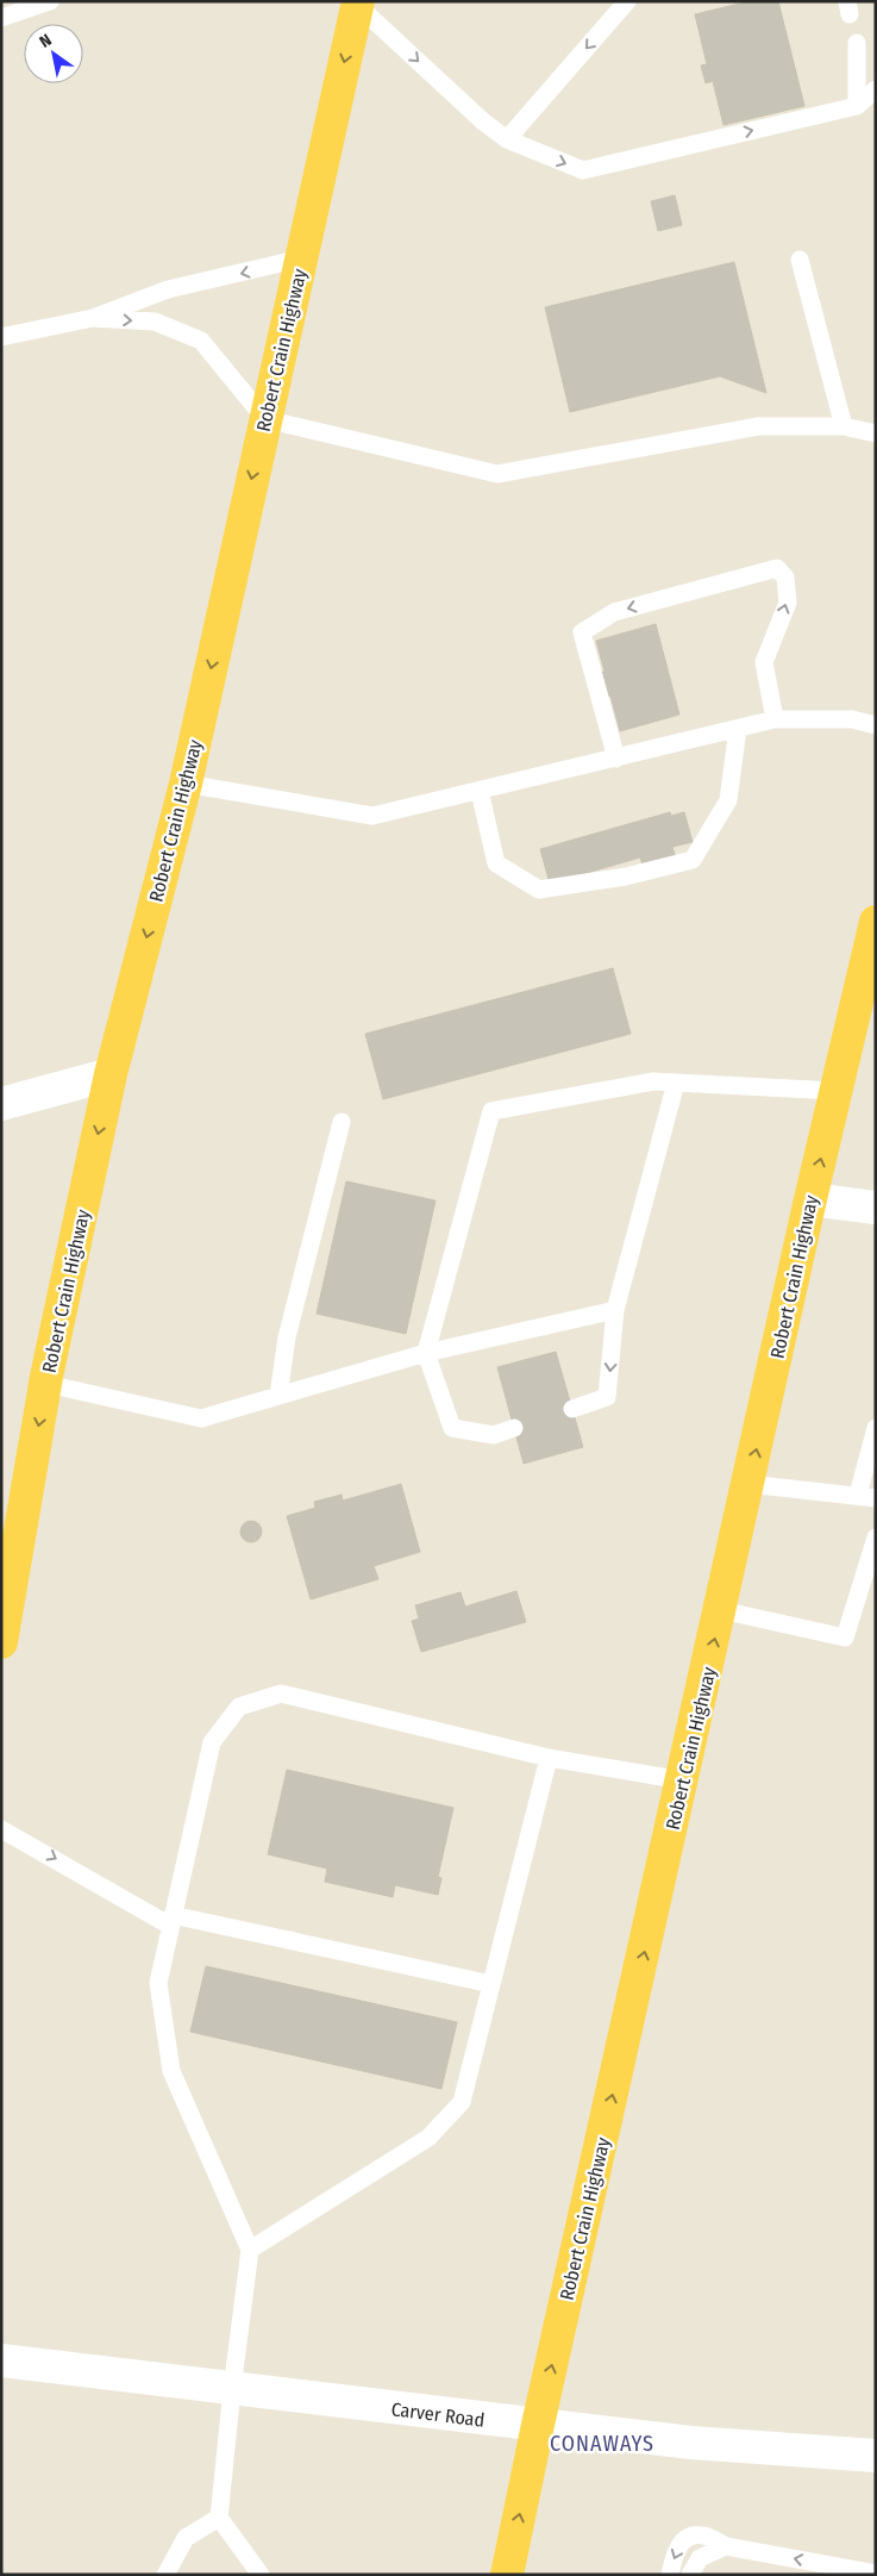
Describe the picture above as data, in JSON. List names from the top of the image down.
{
  "streets": {
    "highway": ["Robert Crain Highway"],
    "street": ["Carver Road"]
  },
  "crossings": [
    ["Robert Crain Highway", "Carver Road"]
  ],
  "districts": ["CONAWAYS"],
  "north": "top left"
}
